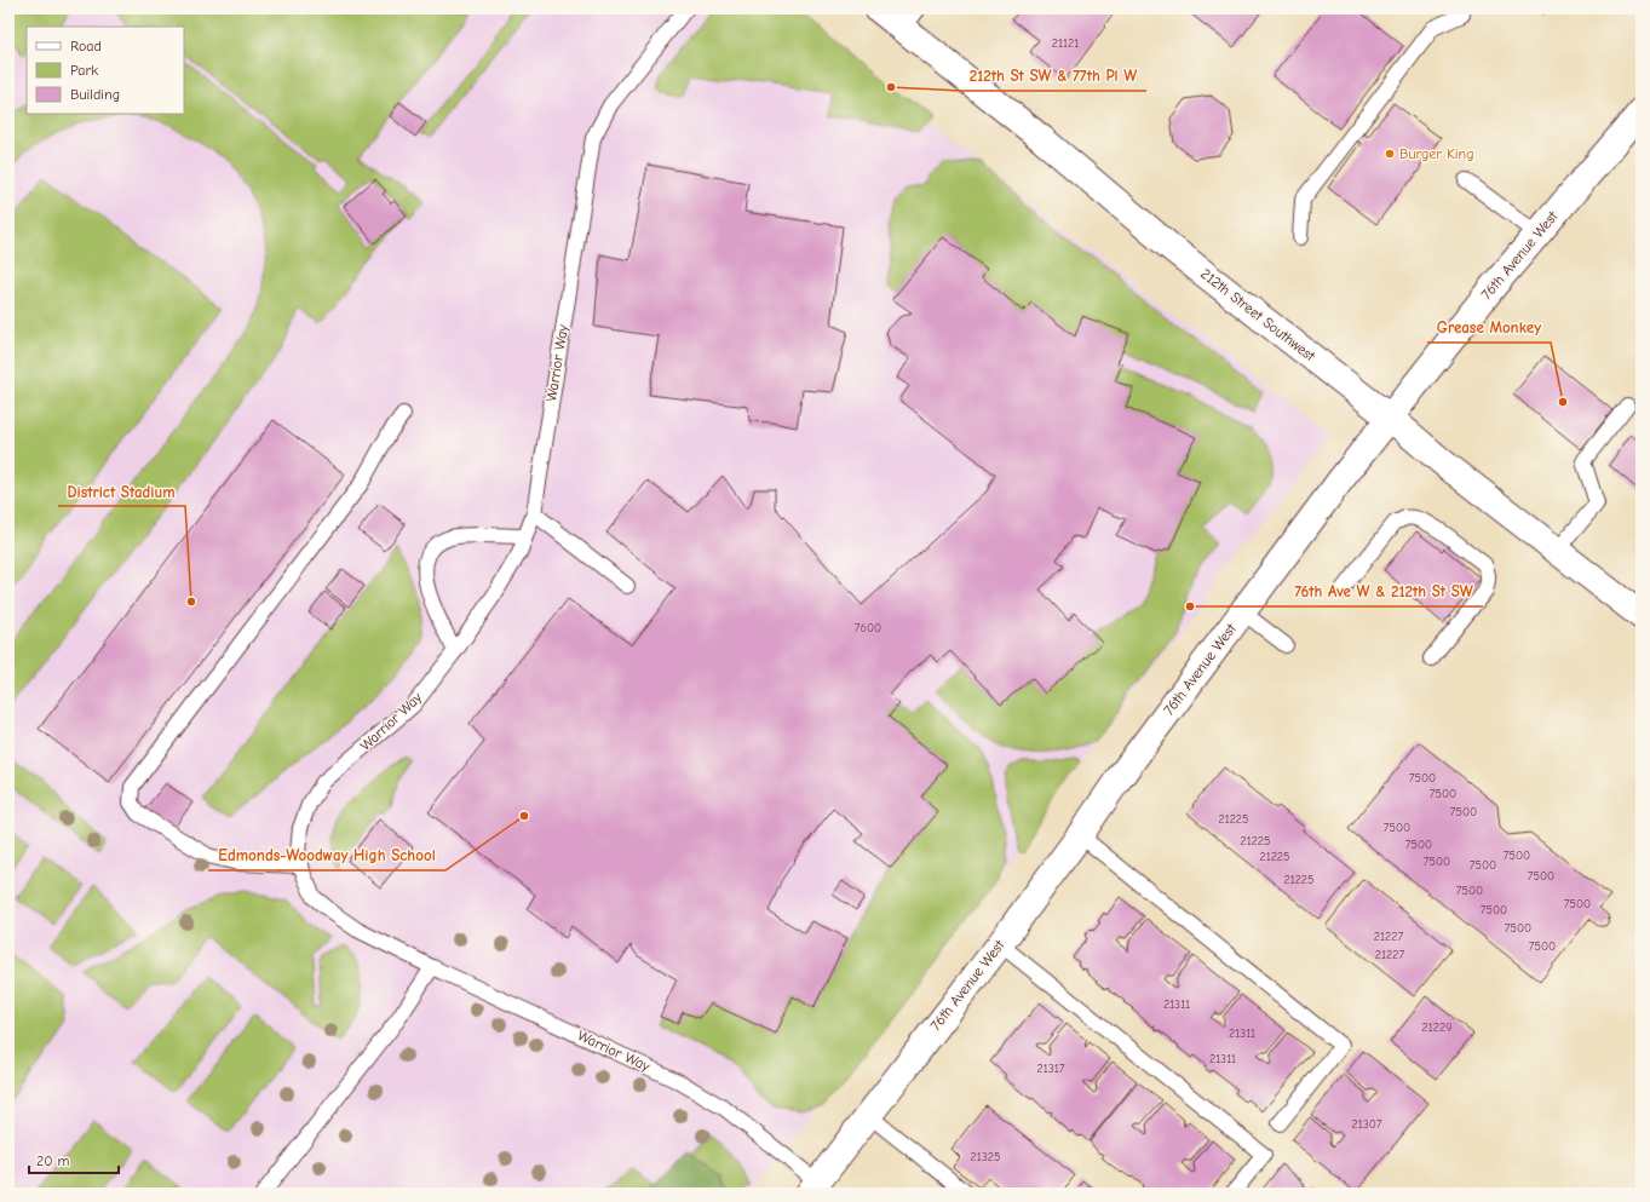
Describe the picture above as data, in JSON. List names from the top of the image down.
{
  "streets": {
    "street": ["76th Avenue West", "212th Street Southwest"],
    "lane": ["Warrior Way"]
  },
  "crossings": [
    ["76th Avenue West", "212th Street Southwest"],
    ["76th Avenue West", "Warrior Way"]
  ],
  "places": [
    "212th St SW & 77th Pl W",
    "Burger King",
    "Grease Monkey",
    "District Stadium",
    "76th Ave W & 212th St SW",
    "Edmonds-Woodway High School"
  ],
  "house_numbers": [
    "21121",
    "7600",
    "7500",
    "7500",
    "7500",
    "21225",
    "7500",
    "21225",
    "7500",
    "7500",
    "21225",
    "7500",
    "7500",
    "7500",
    "21225",
    "7500",
    "7500",
    "7500",
    "7500",
    "21227",
    "7500",
    "21227",
    "21311",
    "21229",
    "21311",
    "21311",
    "21317",
    "21307",
    "21325"
  ],
  "legend": ["Road", "Park", "Building"],
  "scale_bar": "20 m"
}
